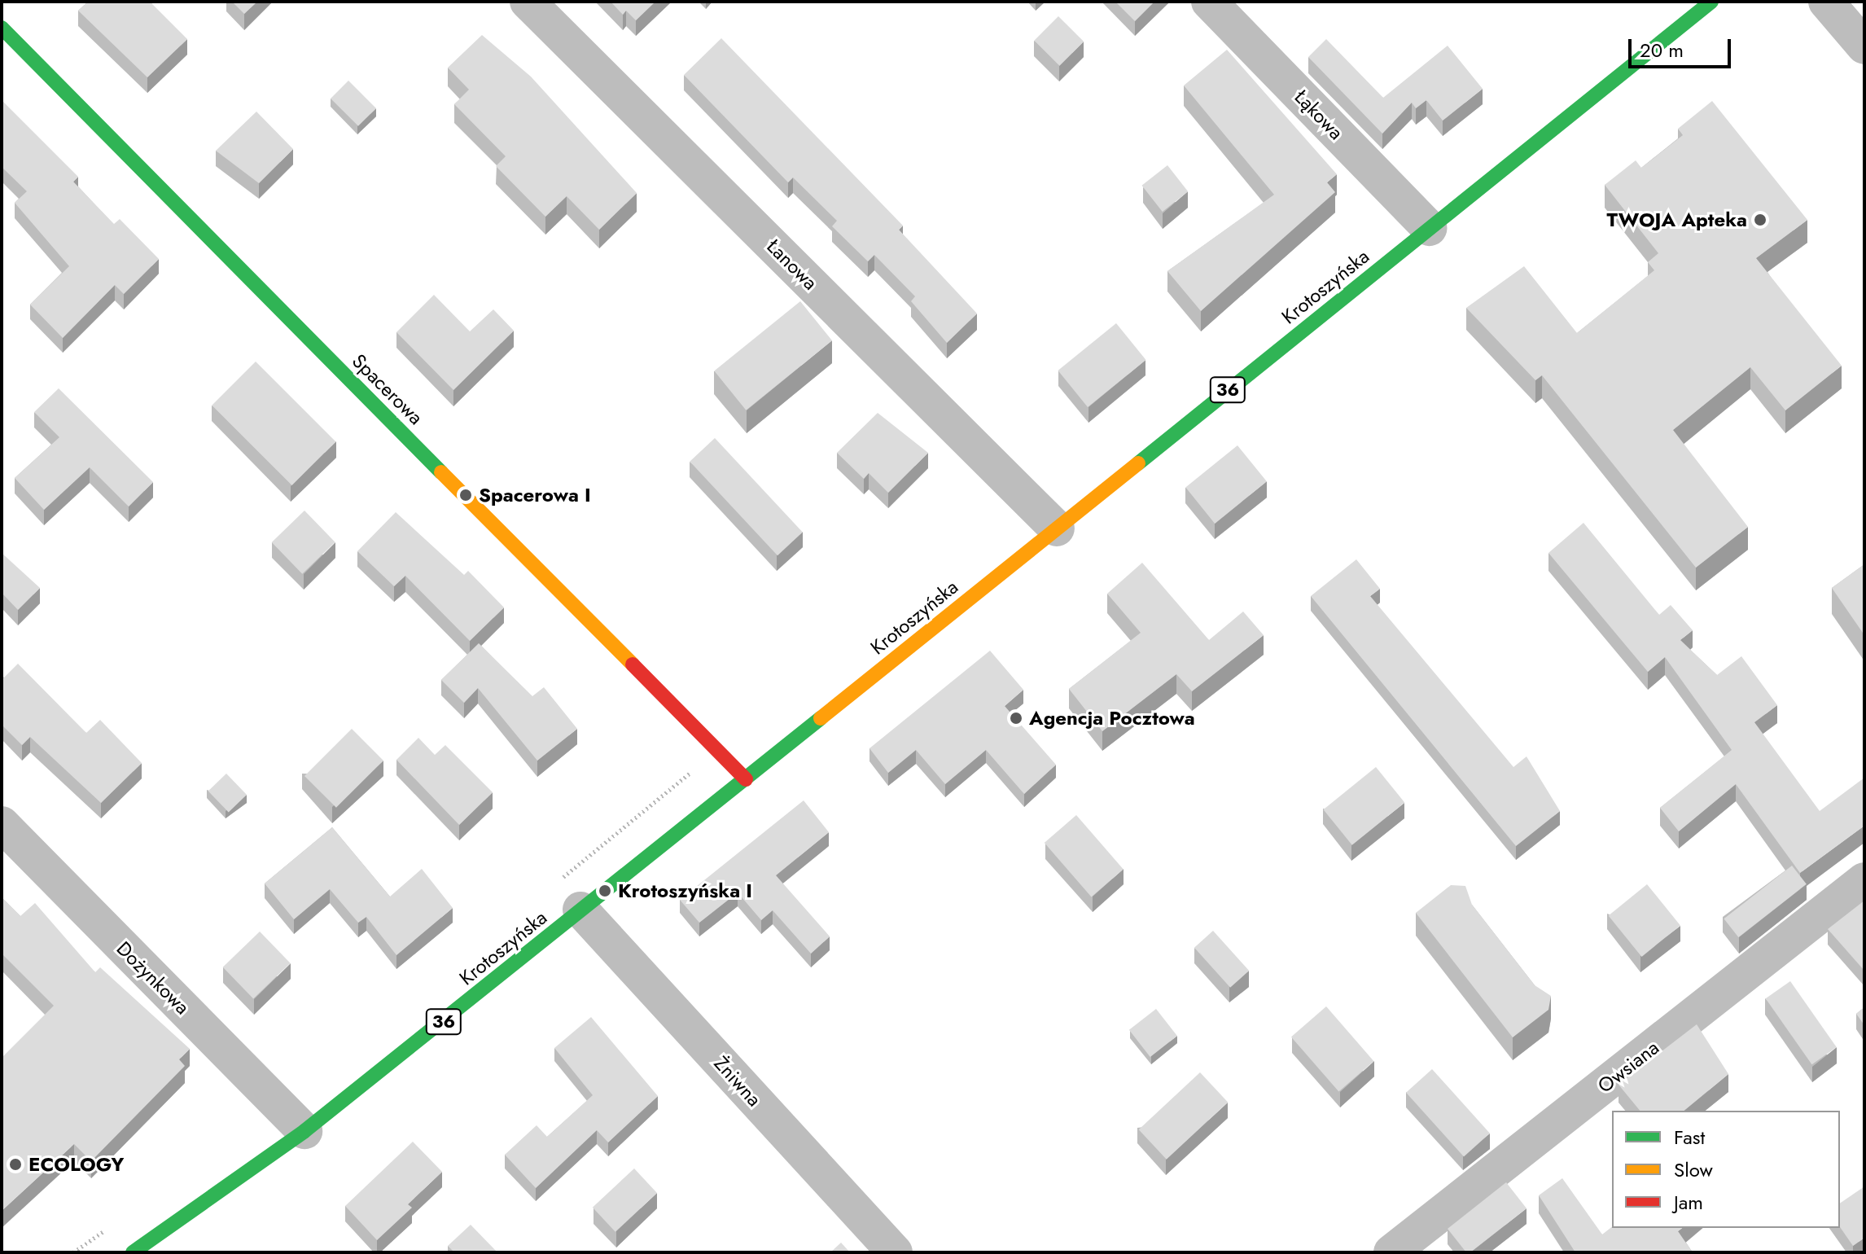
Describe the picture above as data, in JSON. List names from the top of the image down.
{
  "streets": {
    "main road": ["Krotoszyńska", "Spacerowa", "36"],
    "street": [
      "Łąkowa",
      "Łanowa",
      "Dożynkowa",
      "Owsiana",
      "Żniwna"
    ]
  },
  "crossings": [
    ["Łąkowa", "Krotoszyńska"],
    ["Łanowa", "Krotoszyńska"],
    ["Krotoszyńska", "Spacerowa"],
    ["Krotoszyńska", "Dożynkowa"],
    ["Krotoszyńska", "Żniwna"]
  ],
  "places": [
    "TWOJA Apteka",
    "Spacerowa I",
    "Agencja Pocztowa",
    "Krotoszyńska I",
    "ECOLOGY"
  ],
  "legend": ["Fast", "Slow", "Jam"],
  "scale_bar": "20 m"
}
